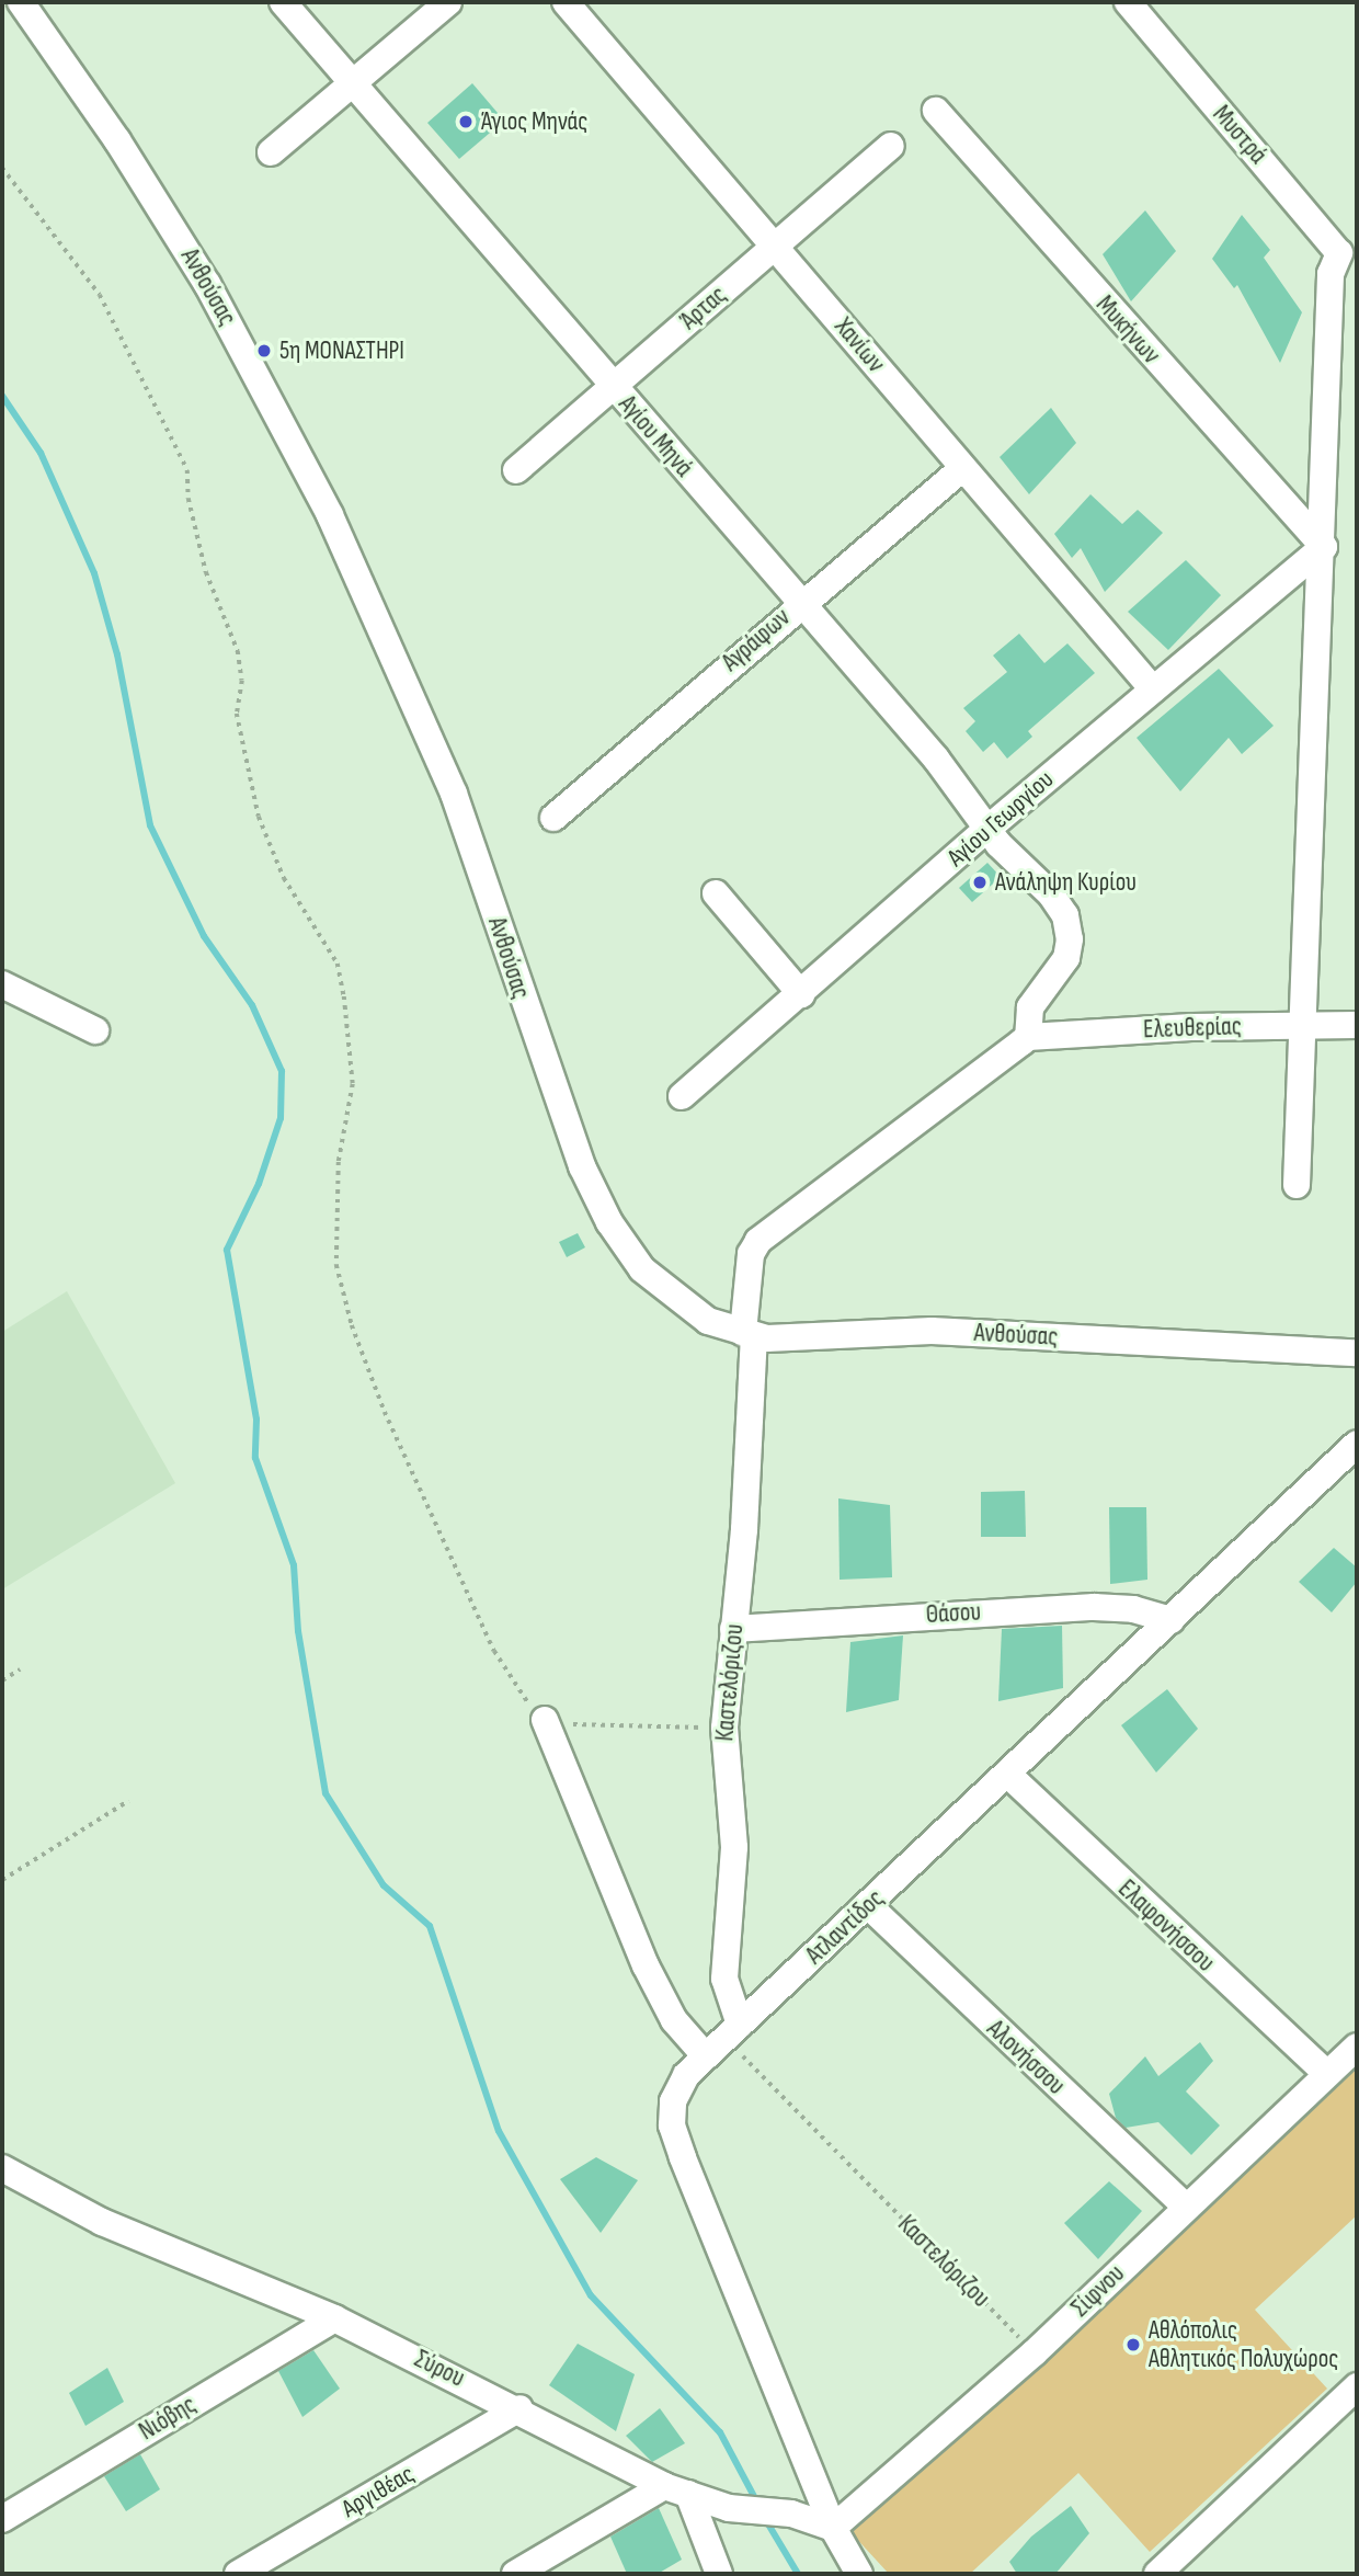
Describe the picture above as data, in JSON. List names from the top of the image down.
{
  "streets": {
    "street": [
      "Μυστρά",
      "Ανθούσας",
      "Άρτας",
      "Μυκήνων",
      "Χανίων",
      "Αγίου Μηνά",
      "Αγράφων",
      "Αγίου Γεωργίου",
      "Ελευθερίας",
      "Θάσου",
      "Καστελόριζου",
      "Ελαφονήσσου",
      "Ατλαντίδος",
      "Αλονήσσου",
      "Σίφνου",
      "Σύρου",
      "Νιόβης",
      "Αργιθέας"
    ]
  },
  "crossings": [
    ["Ανθούσας", "Καστελόριζου"],
    ["Άρτας", "Χανίων"],
    ["Άρτας", "Αγίου Μηνά"],
    ["Μυκήνων", "Αγίου Γεωργίου"],
    ["Χανίων", "Αγράφων"],
    ["Χανίων", "Αγίου Γεωργίου"],
    ["Αγίου Μηνά", "Αγράφων"],
    ["Αγίου Μηνά", "Αγίου Γεωργίου"],
    ["Αγίου Μηνά", "Ελευθερίας"],
    ["Αγίου Μηνά", "Καστελόριζου"],
    ["Ελευθερίας", "Καστελόριζου"],
    ["Θάσου", "Καστελόριζου"],
    ["Θάσου", "Ατλαντίδος"],
    ["Καστελόριζου", "Ατλαντίδος"],
    ["Καστελόριζου", "Σίφνου"],
    ["Ελαφονήσσου", "Ατλαντίδος"],
    ["Ελαφονήσσου", "Σίφνου"],
    ["Ατλαντίδος", "Αλονήσσου"],
    ["Ατλαντίδος", "Σίφνου"],
    ["Ατλαντίδος", "Σύρου"],
    ["Αλονήσσου", "Σίφνου"],
    ["Σίφνου", "Σύρου"],
    ["Σύρου", "Νιόβης"],
    ["Σύρου", "Αργιθέας"]
  ],
  "places": [
    "Άγιος Μηνάς",
    "5η ΜΟΝΑΣΤΗΡΙ",
    "Ανάληψη Κυρίου",
    "Αθλόπολις Αθλητικός Πολυχώρος"
  ]
}
